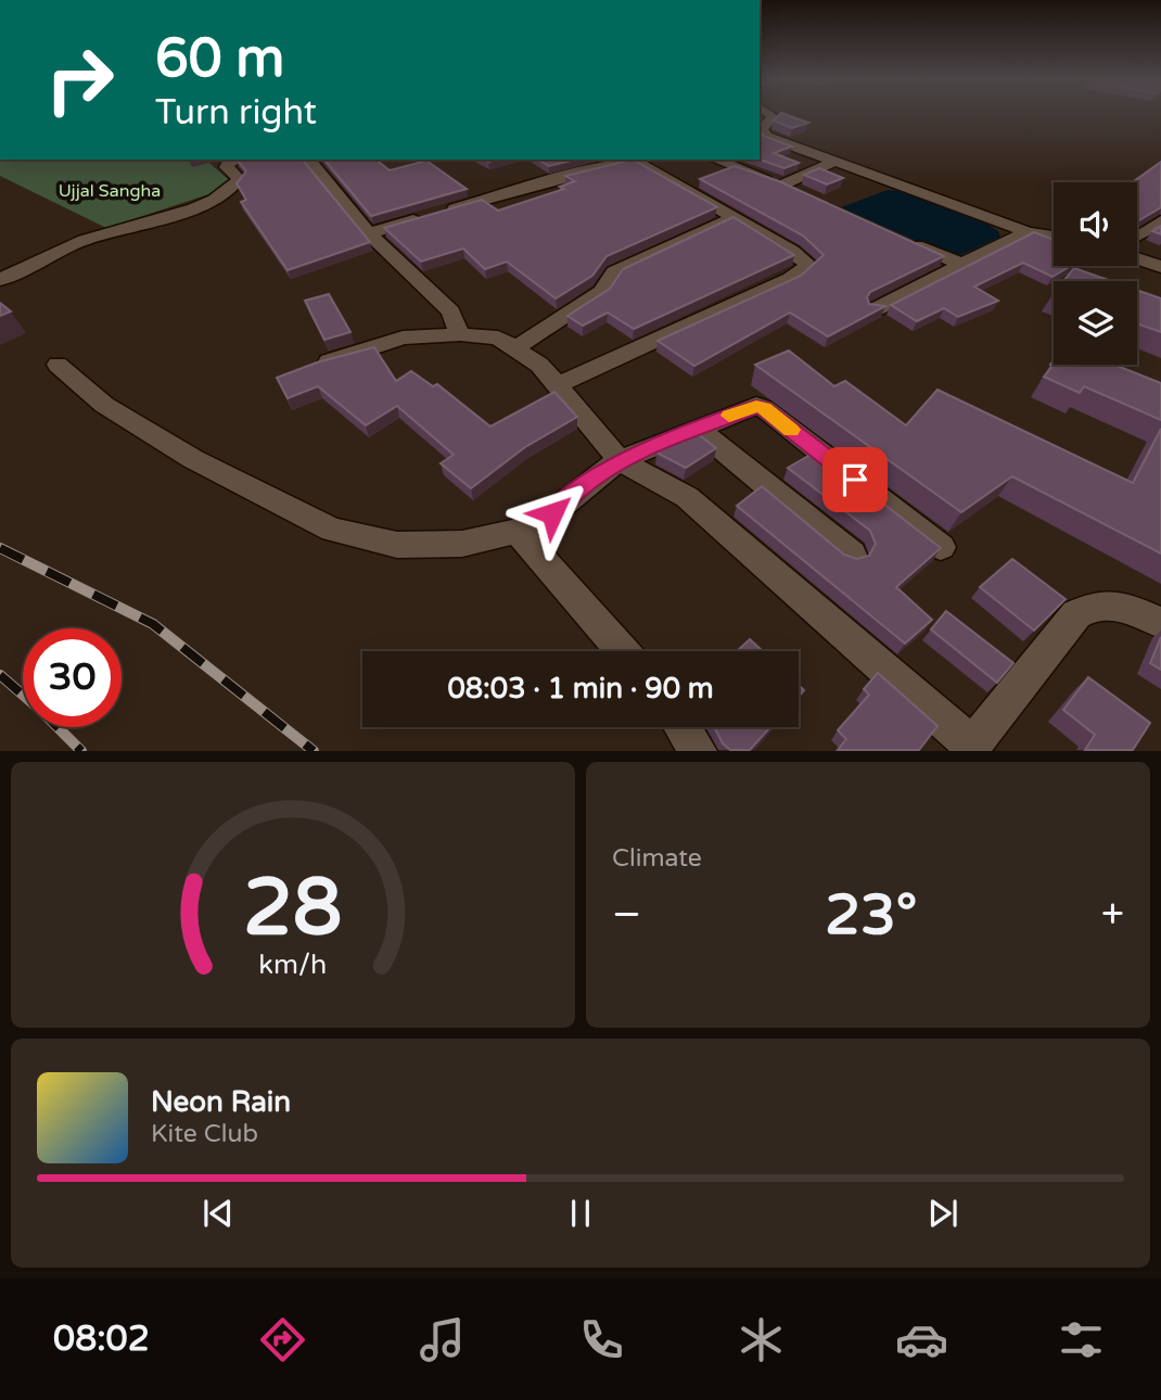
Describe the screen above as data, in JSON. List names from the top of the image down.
{
  "parks": ["Ujjal Sangha"],
  "page": {
    "turn": ["60 m", "Turn right"],
    "limit": "30",
    "trip": "08:03 · 1 min · 90 m",
    "tile": "Climate",
    "heat": ["−", "23°", "+"],
    "song": ["Neon Rain", "Kite Club"],
    "tabs": "08:02",
    "gauge": ["28", "km/h"]
  }
}
